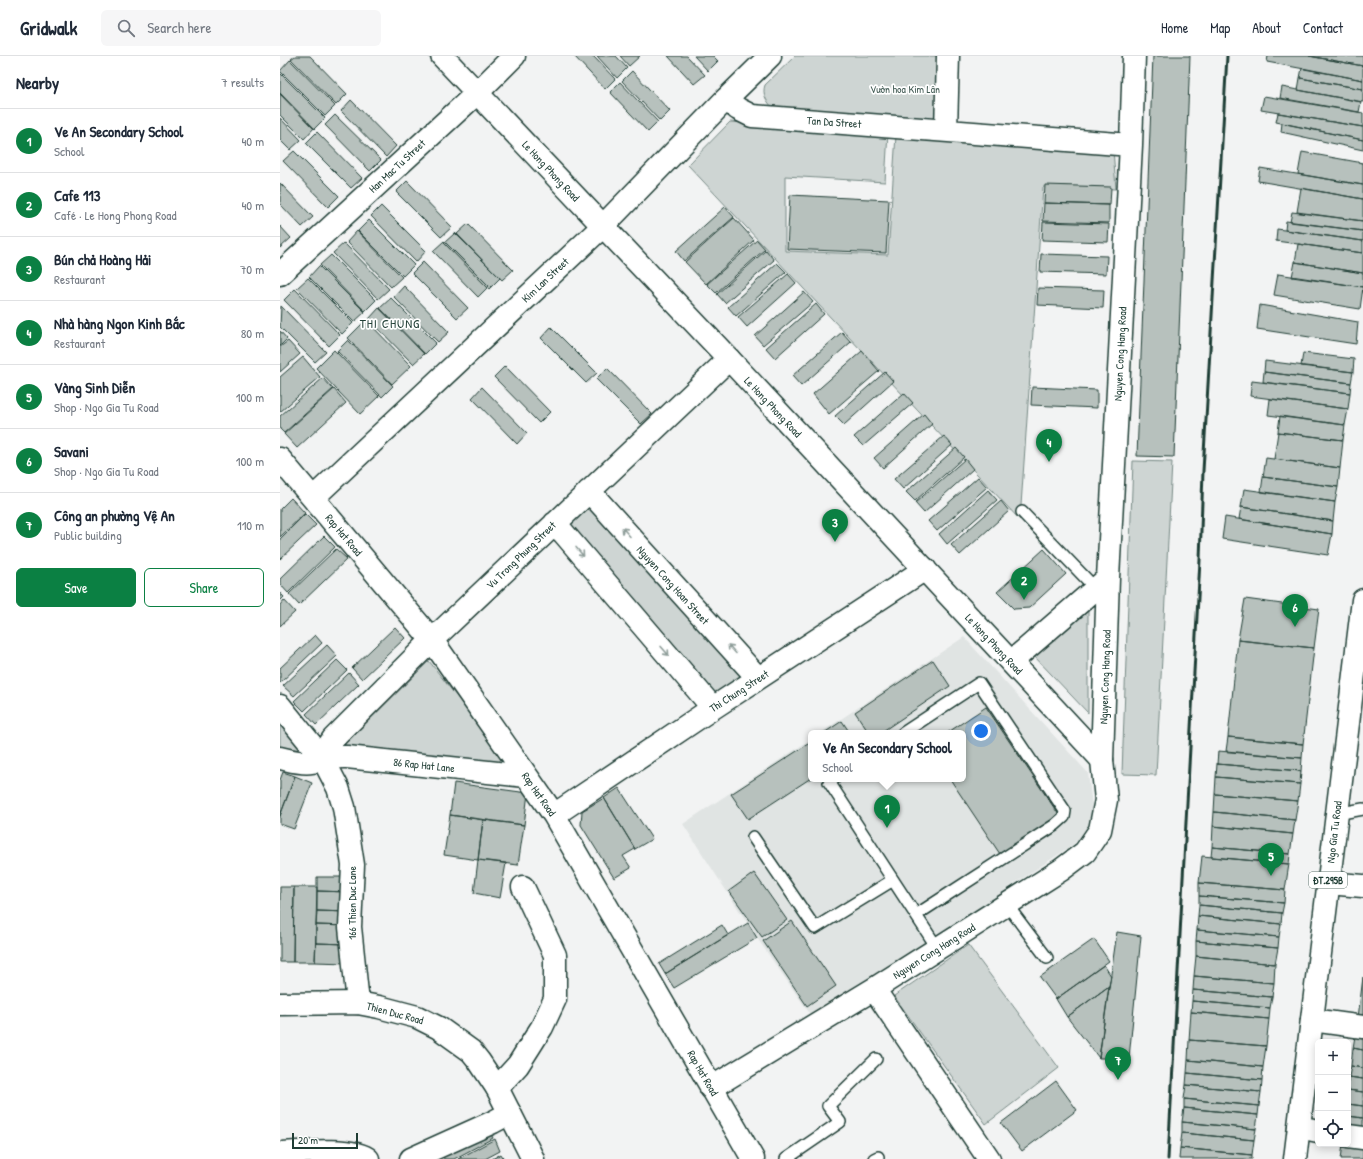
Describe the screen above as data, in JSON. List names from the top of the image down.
{
  "streets": {
    "street": [
      "Tan Da Street",
      "Han Mac Tu Street",
      "Le Hong Phong Road",
      "Kim Lan Street",
      "Nguyen Cong Hang Road",
      "Rap Hat Road",
      "Vu Trong Phung Street",
      "Nguyen Cong Hoan Street",
      "Thi Chung Street",
      "86 Rap Hat Lane",
      "Ngo Gia Tu Road",
      "ĐT.295B",
      "166 Thien Duc Lane",
      "Thien Duc Road"
    ]
  },
  "crossings": [
    ["Tan Da Street", "Kim Lan Street"],
    ["Tan Da Street", "Nguyen Cong Hang Road"],
    ["Han Mac Tu Street", "Le Hong Phong Road"],
    ["Le Hong Phong Road", "Kim Lan Street"],
    ["Le Hong Phong Road", "Nguyen Cong Hang Road"],
    ["Le Hong Phong Road", "Vu Trong Phung Street"],
    ["Le Hong Phong Road", "Thi Chung Street"],
    ["Kim Lan Street", "Rap Hat Road"],
    ["Nguyen Cong Hang Road", "Rap Hat Road"],
    ["Rap Hat Road", "Vu Trong Phung Street"],
    ["Rap Hat Road", "Thi Chung Street"],
    ["Rap Hat Road", "86 Rap Hat Lane"],
    ["Vu Trong Phung Street", "Nguyen Cong Hoan Street"],
    ["Vu Trong Phung Street", "86 Rap Hat Lane"],
    ["Vu Trong Phung Street", "166 Thien Duc Lane"],
    ["Nguyen Cong Hoan Street", "Thi Chung Street"],
    ["86 Rap Hat Lane", "166 Thien Duc Lane"],
    ["166 Thien Duc Lane", "Thien Duc Road"]
  ],
  "districts": ["THI CHUNG"],
  "parks": ["Vườn hoa Kim Lân"],
  "scale_bar": "20 m",
  "page": {
    "header": "Gridwalk",
    "search": "Search here",
    "nav": [
      "Home",
      "Map",
      "About",
      "Contact"
    ],
    "heading": ["Nearby", "7 results"],
    "list": [
      {
        "mark": "1",
        "name": "Ve An Secondary School",
        "note": "School",
        "value": "40 m"
      },
      {
        "mark": "2",
        "name": "Cafe 113",
        "note": "Café · Le Hong Phong Road",
        "value": "40 m"
      },
      {
        "mark": "3",
        "name": "Bún chả Hoàng Hải",
        "note": "Restaurant",
        "value": "70 m"
      },
      {
        "mark": "4",
        "name": "Nhà hàng Ngon Kinh Bắc",
        "note": "Restaurant",
        "value": "80 m"
      },
      {
        "mark": "5",
        "name": "Vàng Sinh Diễn",
        "note": "Shop · Ngo Gia Tu Road",
        "value": "100 m"
      },
      {
        "mark": "6",
        "name": "Savani",
        "note": "Shop · Ngo Gia Tu Road",
        "value": "100 m"
      },
      {
        "mark": "7",
        "name": "Công an phường Vệ An",
        "note": "Public building",
        "value": "110 m"
      }
    ],
    "pins": [
      "4",
      "3",
      "2",
      "6",
      "1",
      "5",
      "7"
    ],
    "buttons": ["Save", "Share"],
    "popup": ["Ve An Secondary School", "School"],
    "map_buttons": ["+", "−"],
    "scale": "20 m"
  }
}
